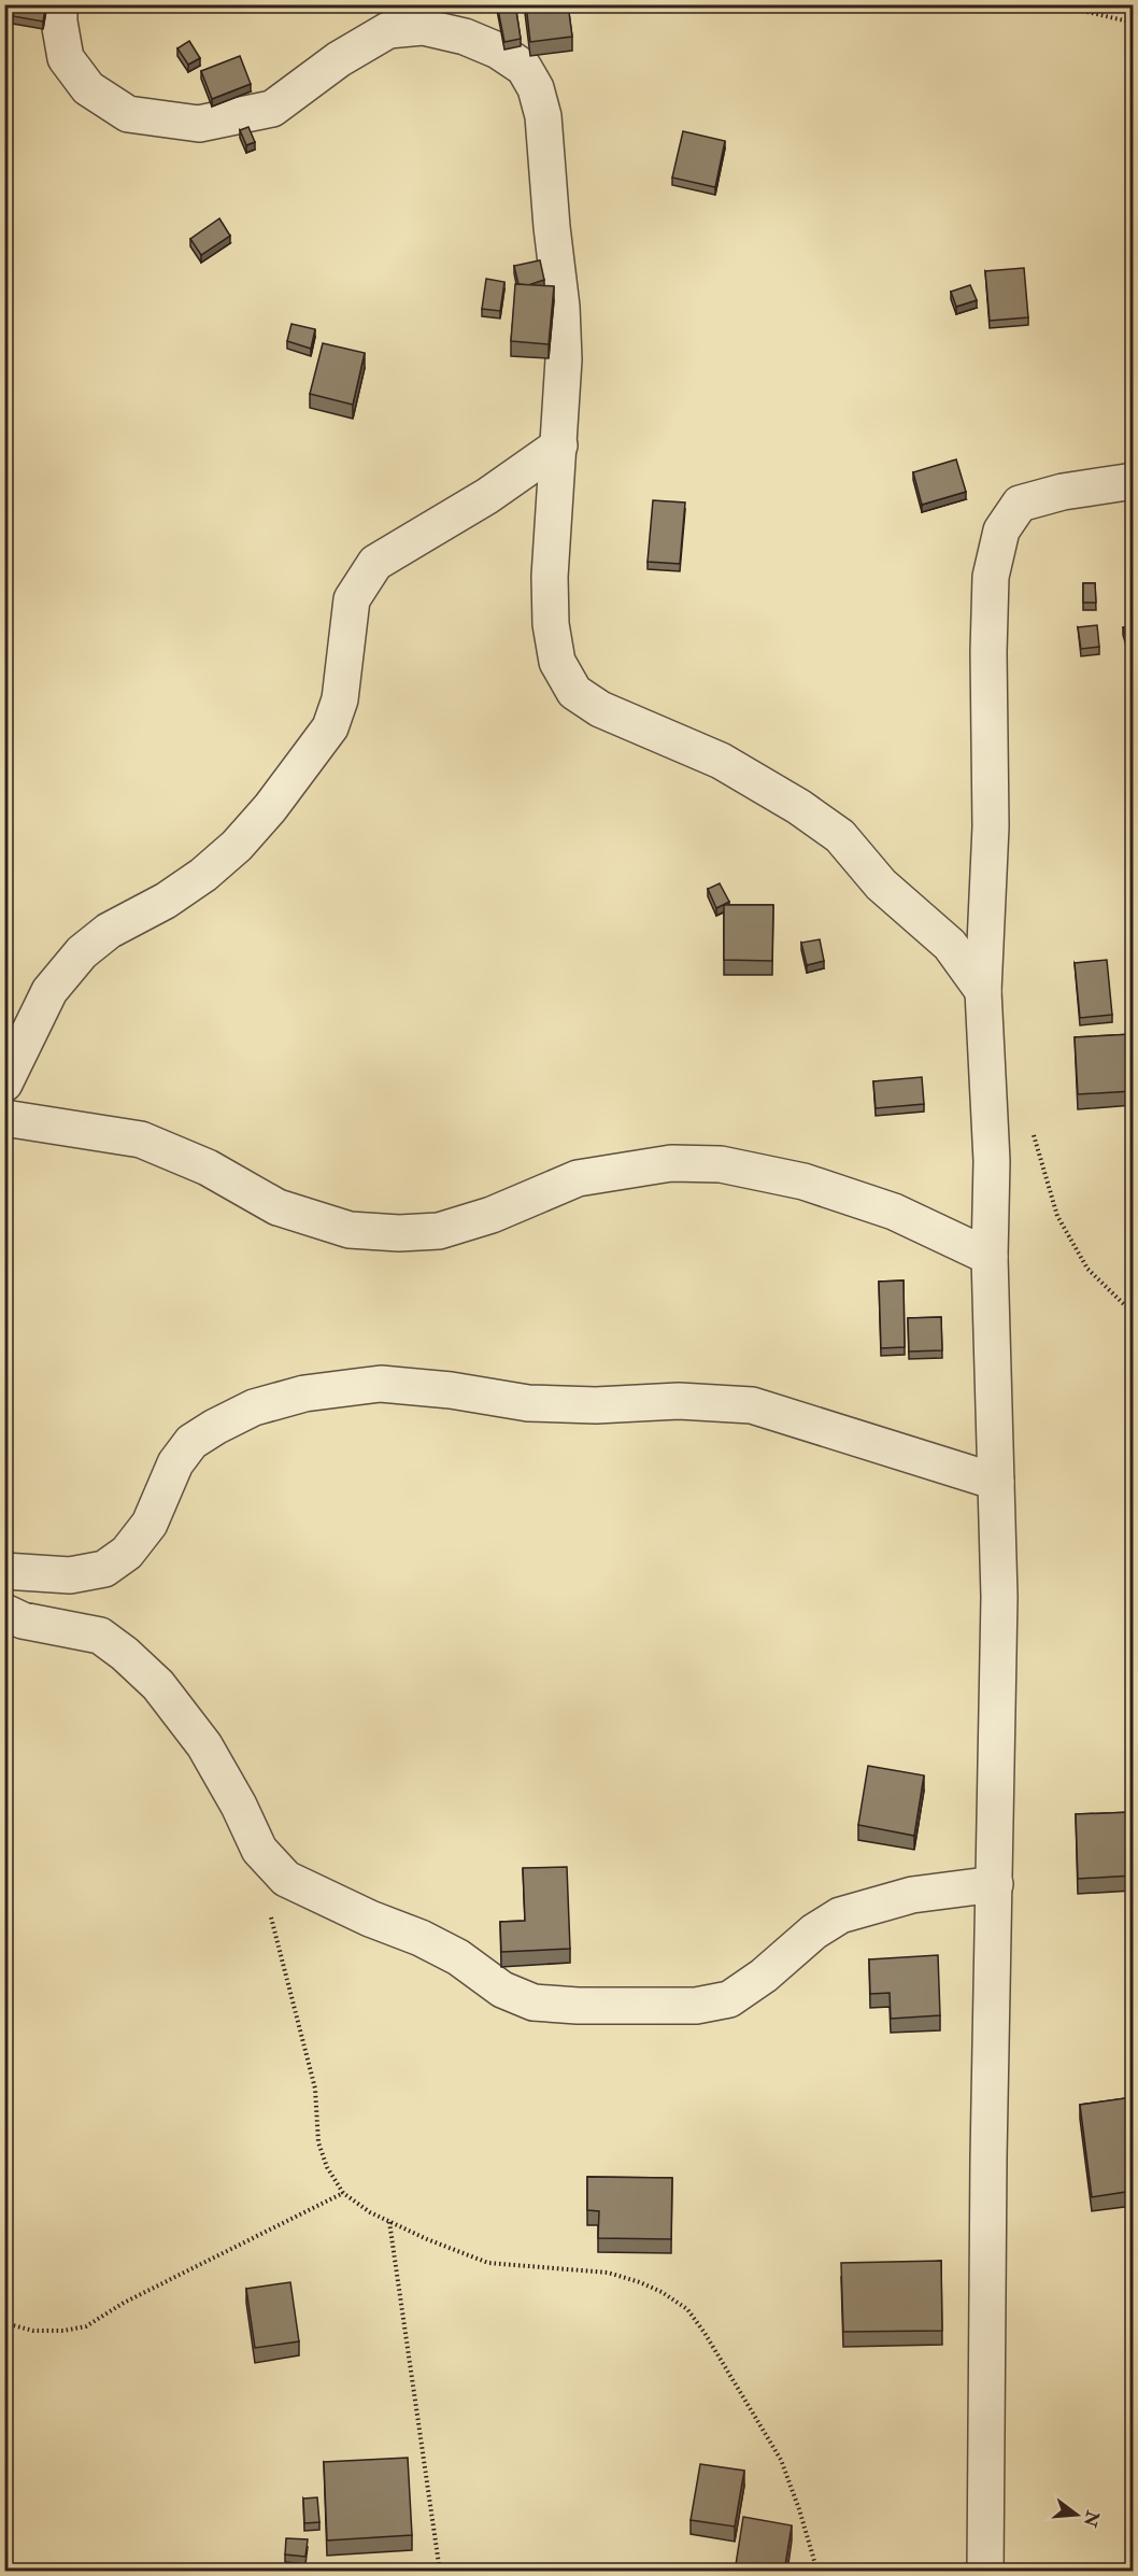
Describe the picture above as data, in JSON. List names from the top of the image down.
{
  "north": "right"
}
